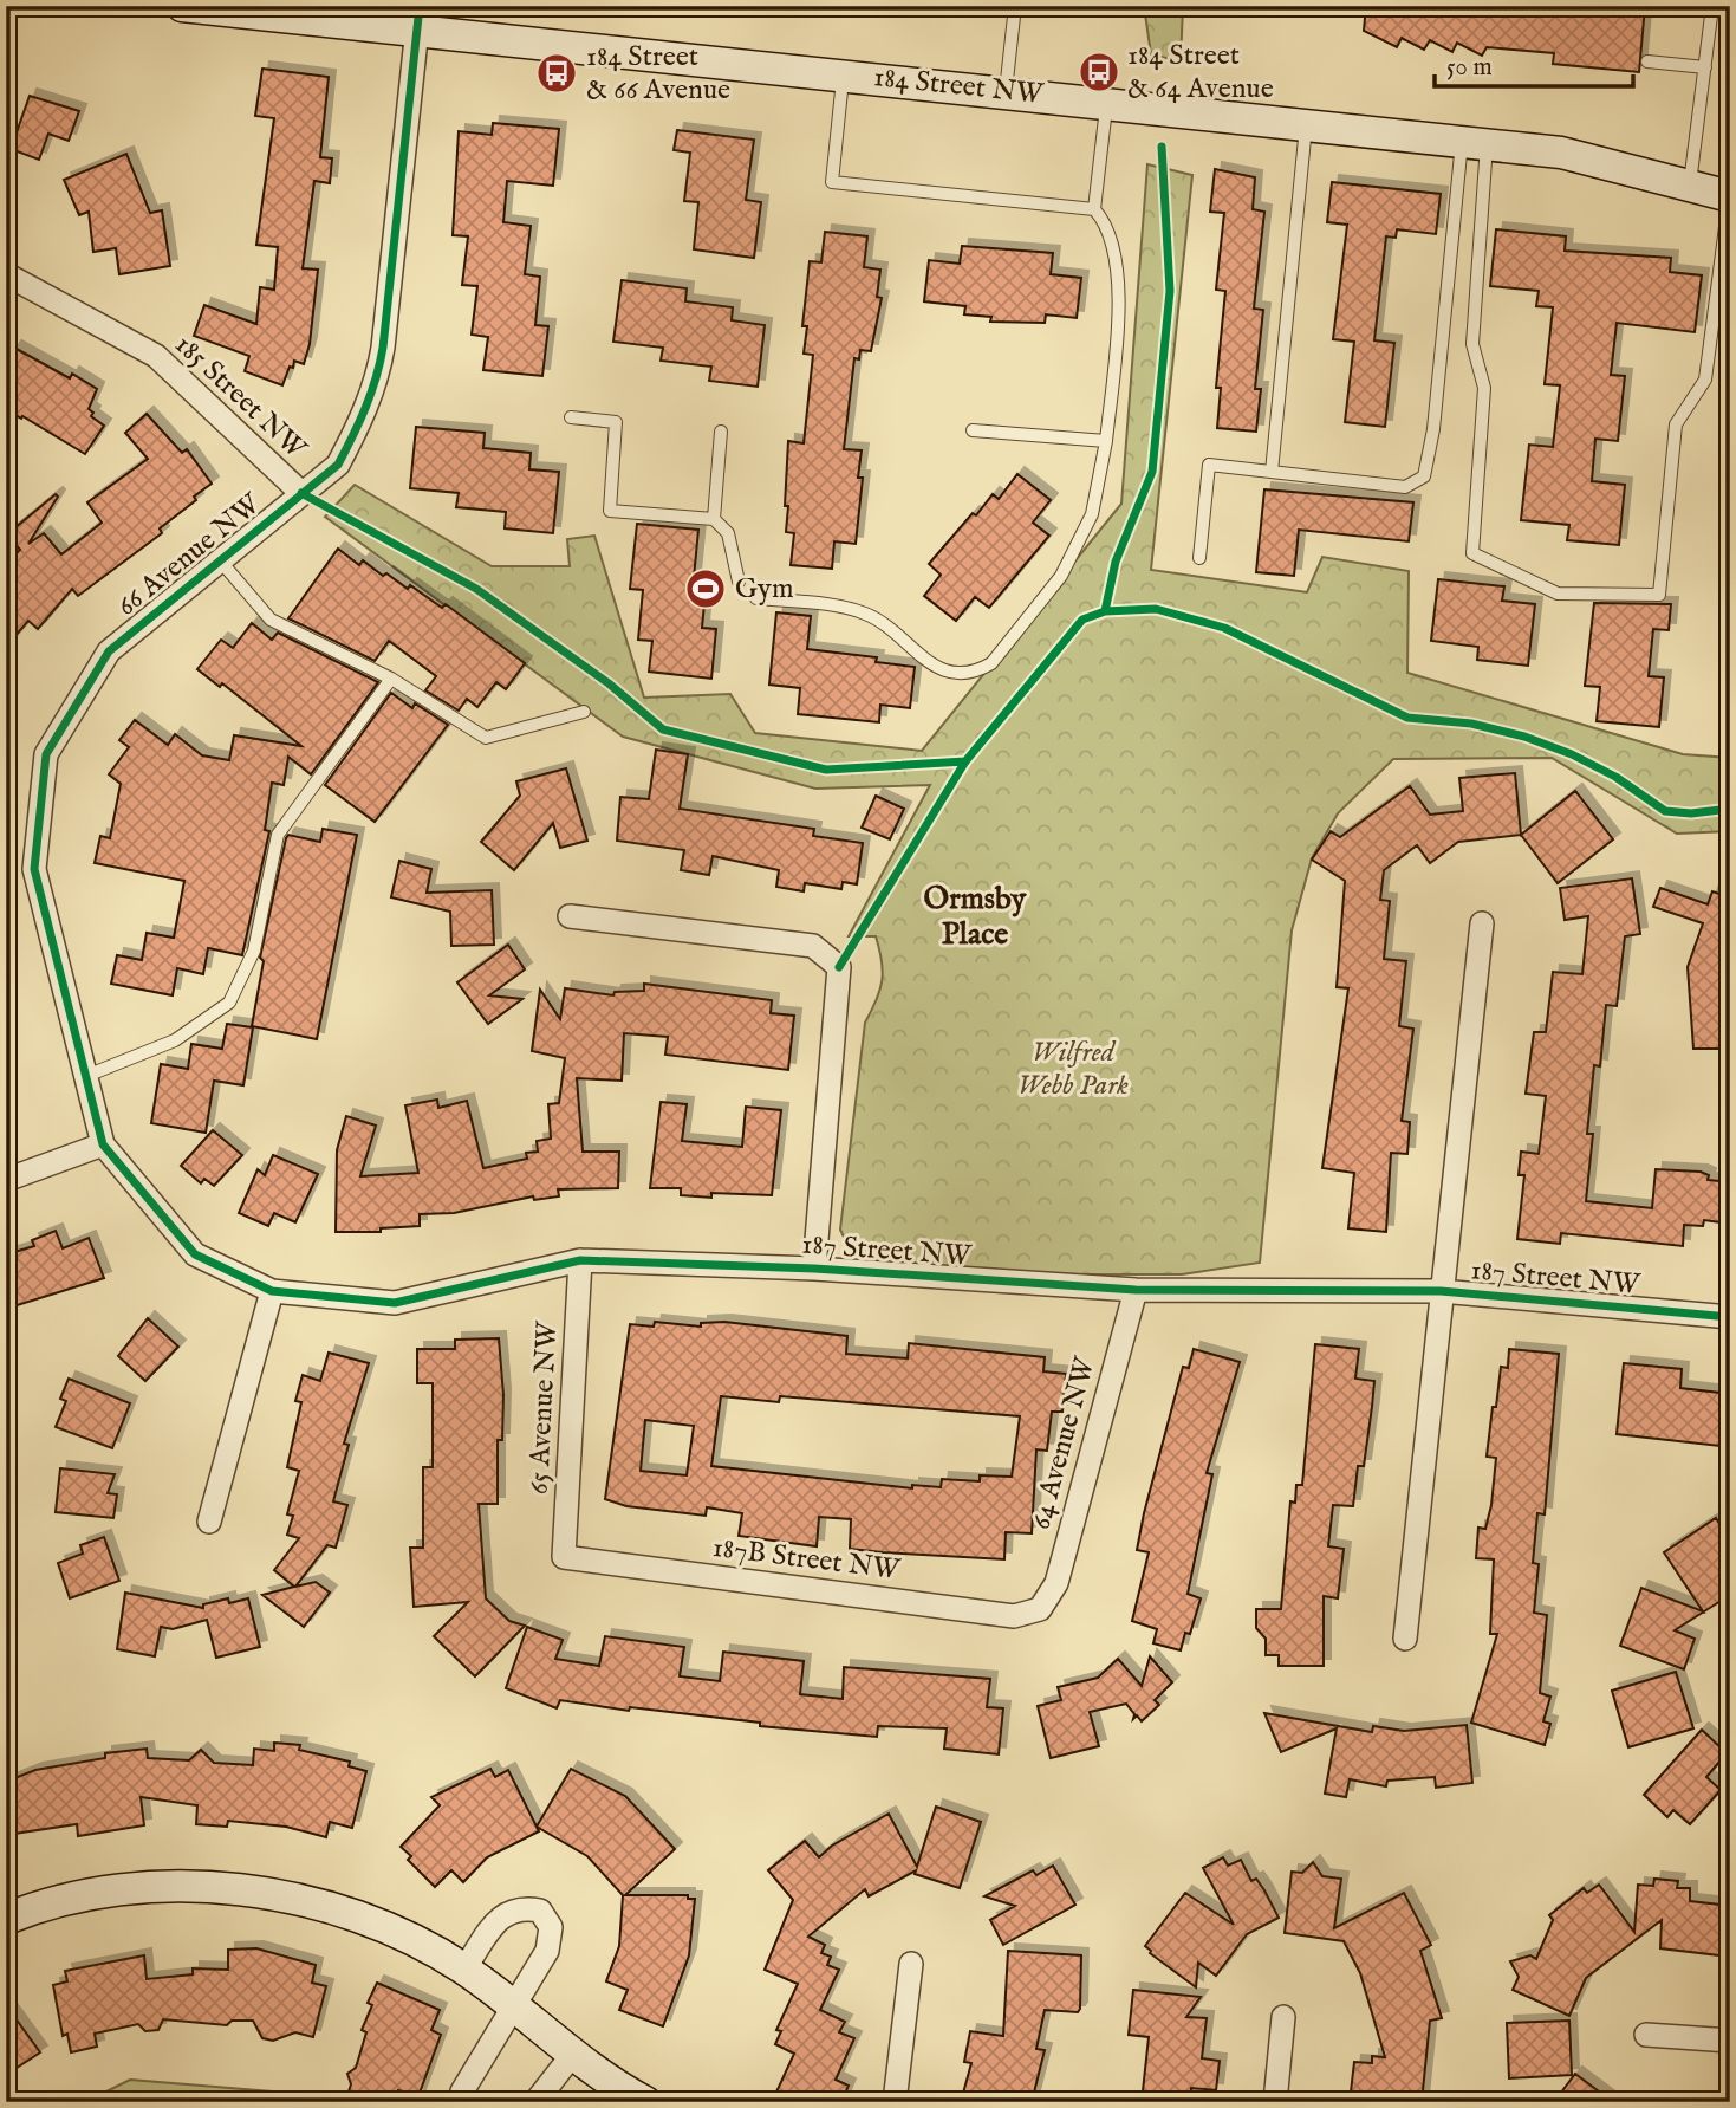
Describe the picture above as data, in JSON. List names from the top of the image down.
{
  "streets": {
    "street": [
      "184 Street NW",
      "185 Street NW",
      "66 Avenue NW",
      "187 Street NW",
      "65 Avenue NW",
      "64 Avenue NW",
      "187B Street NW"
    ]
  },
  "crossings": [
    ["184 Street NW", "66 Avenue NW"],
    ["185 Street NW", "66 Avenue NW"],
    ["66 Avenue NW", "187 Street NW"],
    ["187 Street NW", "65 Avenue NW"],
    ["187 Street NW", "64 Avenue NW"],
    ["65 Avenue NW", "187B Street NW"],
    ["64 Avenue NW", "187B Street NW"]
  ],
  "districts": ["Ormsby Place"],
  "parks": ["Wilfred Webb Park"],
  "places": {
    "bus stop": ["184 Street & 64 Avenue", "184 Street & 66 Avenue"],
    "sports": ["Gym"]
  },
  "scale_bar": "50 m"
}
